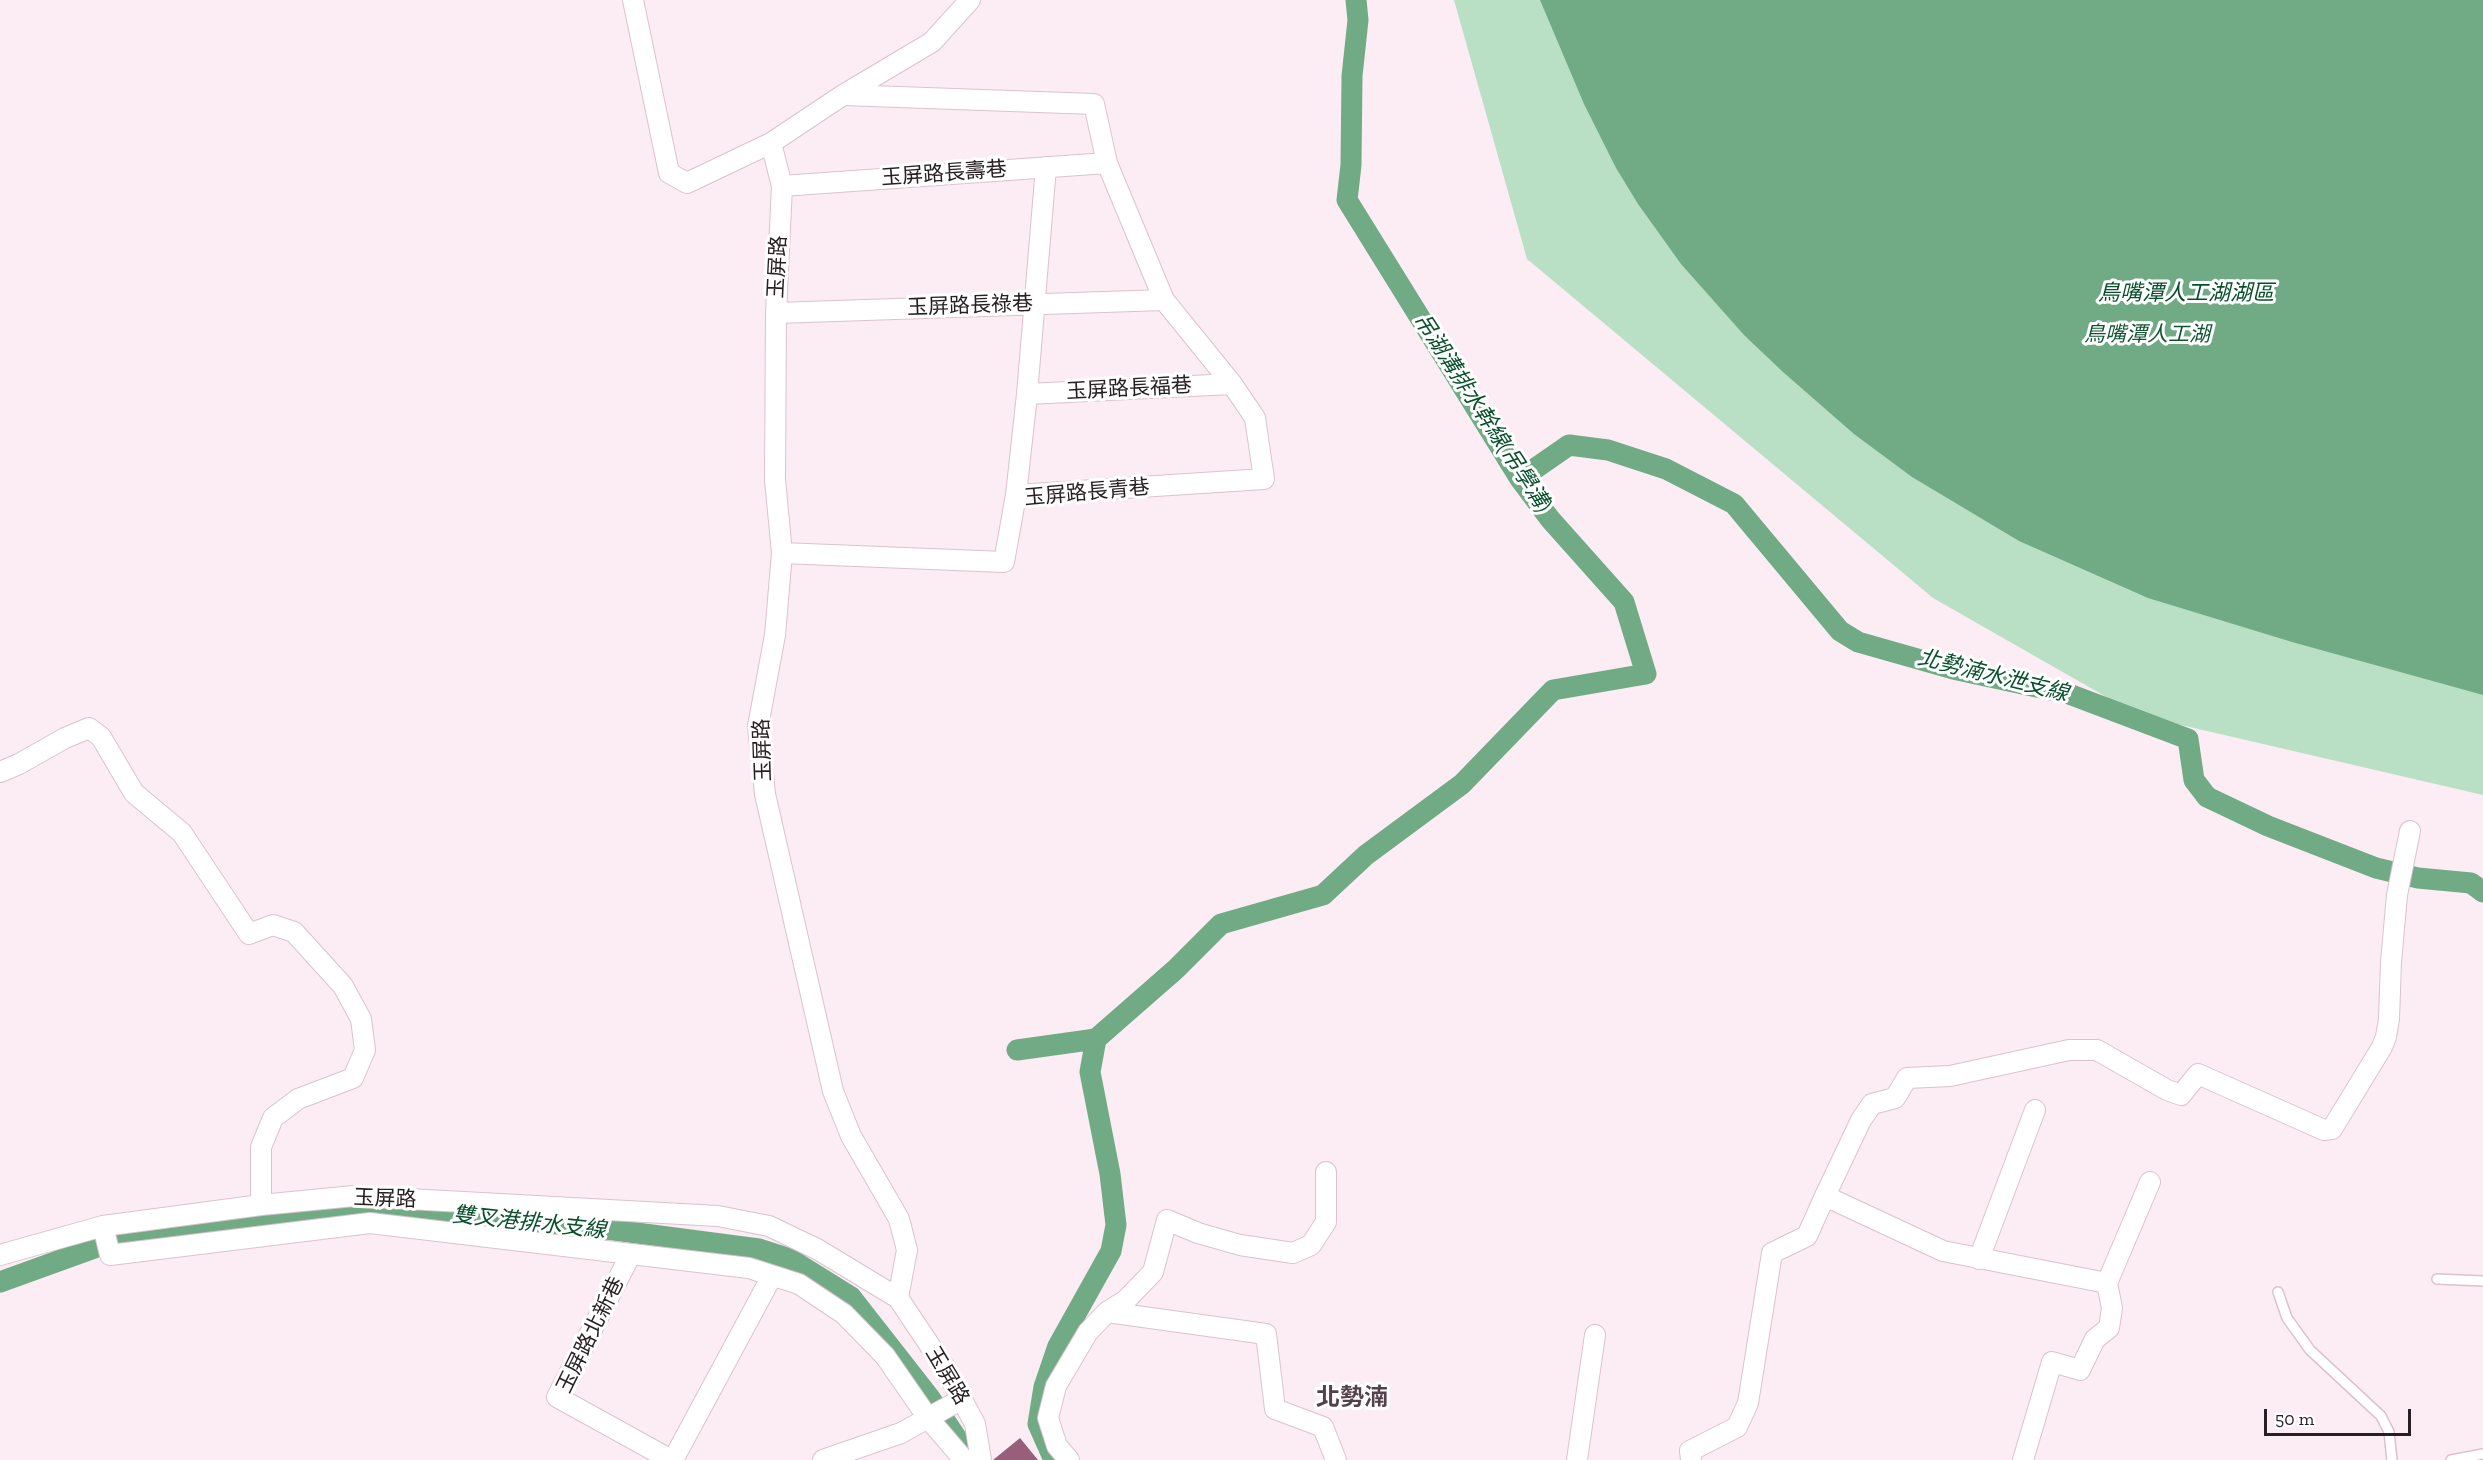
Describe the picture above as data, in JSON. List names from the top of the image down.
{
  "streets": {
    "street": [
      "玉屏路長壽巷",
      "玉屏路",
      "玉屏路長祿巷",
      "玉屏路長福巷",
      "玉屏路長青巷",
      "玉屏路北新巷"
    ]
  },
  "crossings": [
    ["玉屏路長壽巷", "玉屏路"],
    ["玉屏路", "玉屏路長祿巷"],
    ["玉屏路", "玉屏路長青巷"],
    ["玉屏路長福巷", "玉屏路長青巷"]
  ],
  "districts": ["北勢湳"],
  "water": [
    "鳥嘴潭人工湖湖區",
    "吊湖溝排水幹線(吊學溝)",
    "北勢湳水泄支線",
    "雙叉港排水支線"
  ],
  "parks": ["鳥嘴潭人工湖"],
  "scale_bar": "50 m"
}
